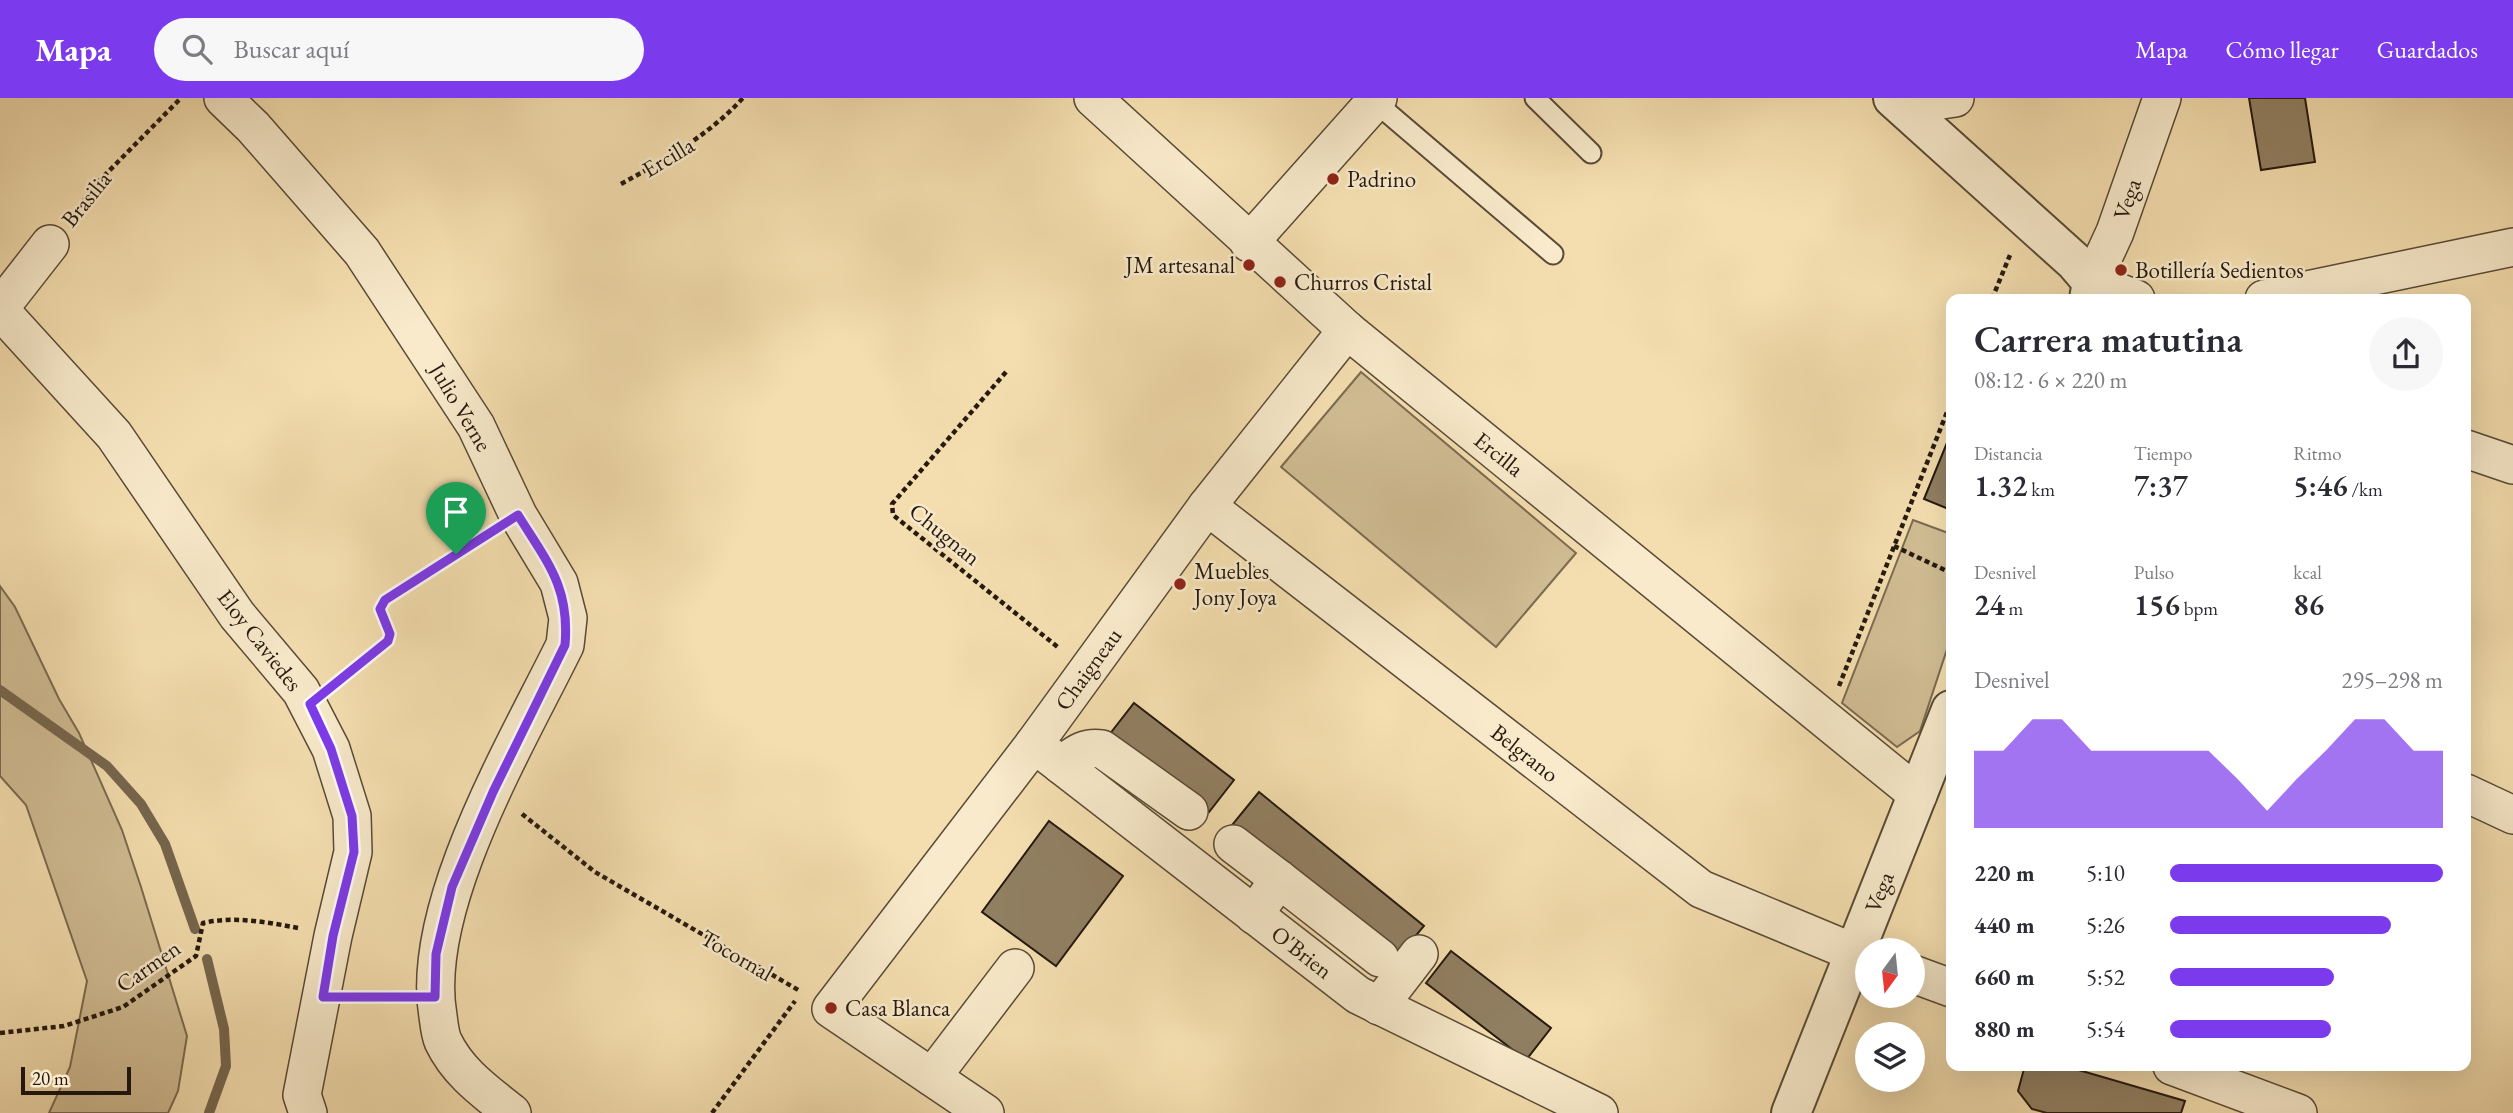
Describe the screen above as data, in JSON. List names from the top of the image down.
{
  "streets": {
    "street": [
      "Ercilla",
      "Brasilia",
      "Vega",
      "Julio Verne",
      "Eloy Caviedes",
      "Chaigneau",
      "Belgrano",
      "O'Brien"
    ],
    "path": ["Chugnan", "Tocornal", "Carmen"]
  },
  "crossings": [
    ["Ercilla", "Vega"],
    ["Ercilla", "Chaigneau"],
    ["Brasilia", "Eloy Caviedes"],
    ["Julio Verne", "Tocornal"],
    ["Chugnan", "Chaigneau"],
    ["Eloy Caviedes", "Carmen"],
    ["Chaigneau", "Belgrano"],
    ["Chaigneau", "O'Brien"],
    ["Chaigneau", "Tocornal"]
  ],
  "places": [
    "Padrino",
    "JM artesanal",
    "Botillería Sedientos",
    "Churros Cristal",
    "Muebles Jony Joya",
    "Casa Blanca"
  ],
  "scale_bar": "20 m",
  "north": "bottom",
  "page": {
    "header": "Mapa",
    "search": "Buscar aquí",
    "nav": ["Mapa", "Cómo llegar", "Guardados"],
    "heading": ["Carrera matutina", "08:12 · 6 × 220 m"],
    "stats": [
      ["Distancia", "1.32 km"],
      ["Tiempo", "7:37"],
      ["Ritmo", "5:46 /km"],
      ["Desnivel", "24 m"],
      ["Pulso", "156 bpm"],
      ["kcal", "86"]
    ],
    "chart": ["Desnivel", "295–298 m"],
    "list": [
      {
        "name": "220 m",
        "note": "5:10"
      },
      {
        "name": "440 m",
        "note": "5:26"
      },
      {
        "name": "660 m",
        "note": "5:52"
      },
      {
        "name": "880 m",
        "note": "5:54"
      }
    ],
    "scale": "20 m"
  }
}
